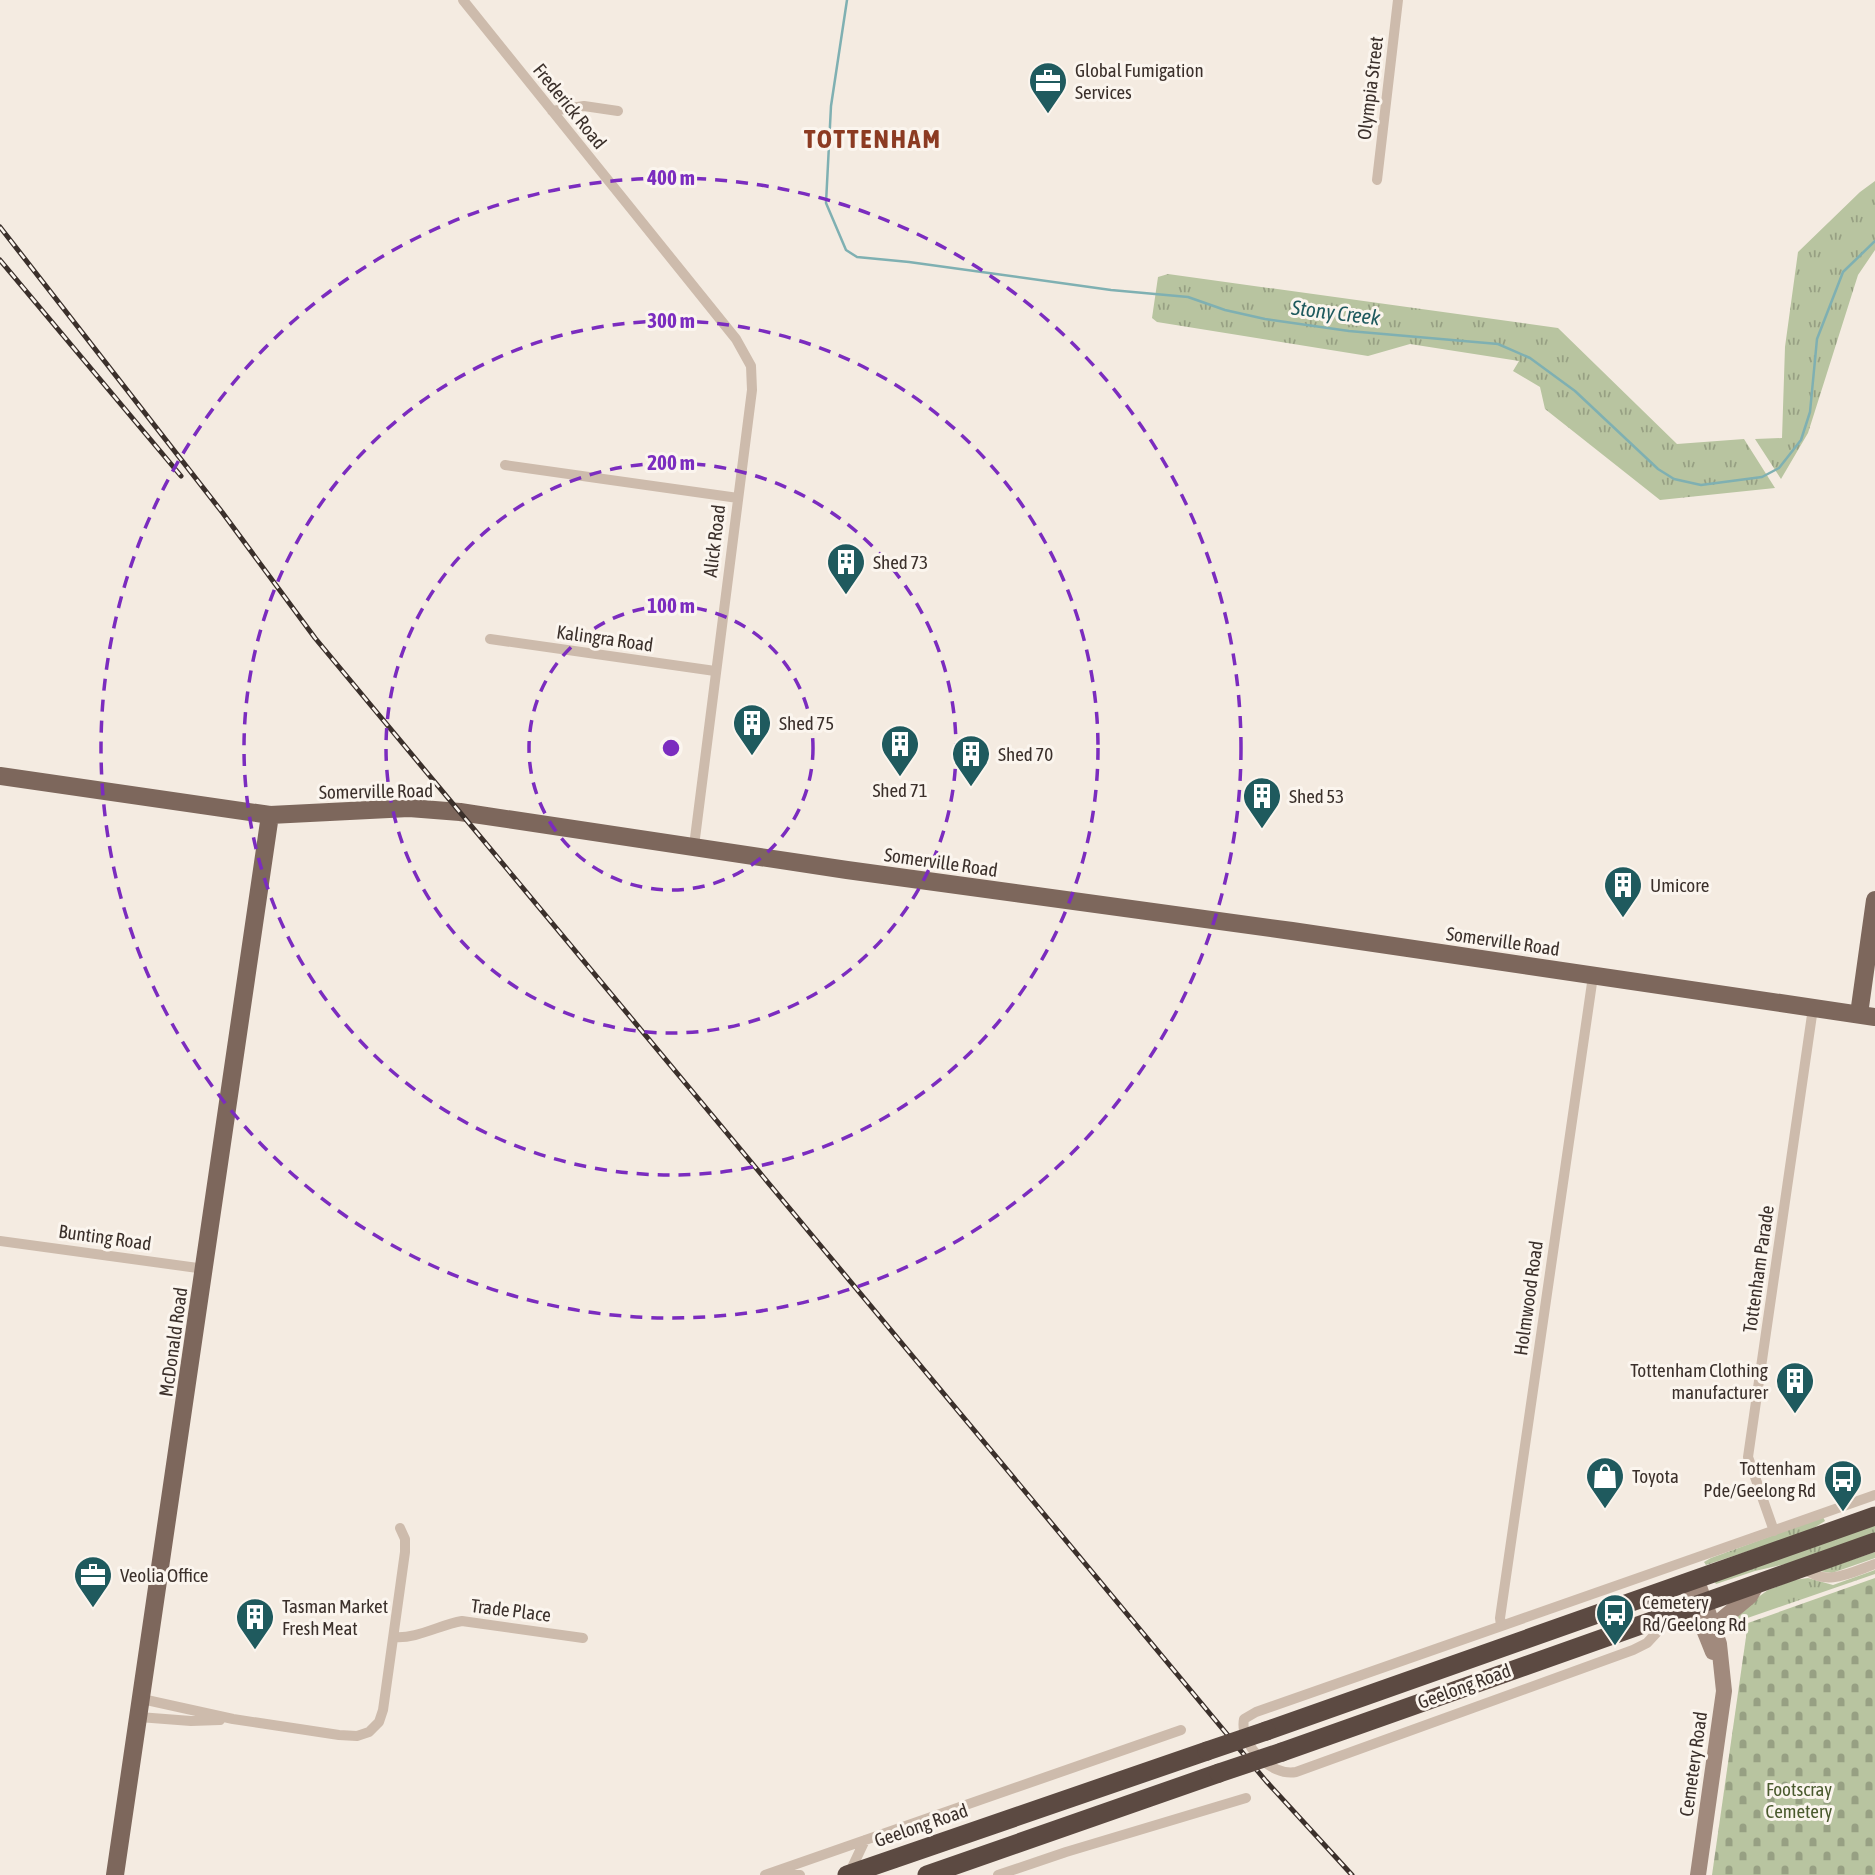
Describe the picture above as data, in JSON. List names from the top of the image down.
{
  "streets": {
    "highway": ["Geelong Road"],
    "main road": ["Somerville Road", "McDonald Road"],
    "street": [
      "Olympia Street",
      "Frederick Road",
      "Alick Road",
      "Kalingra Road",
      "Bunting Road",
      "Tottenham Parade",
      "Holmwood Road",
      "Trade Place",
      "Cemetery Road"
    ]
  },
  "crossings": [
    ["Frederick Road", "Alick Road"],
    ["Alick Road", "Kalingra Road"],
    ["Alick Road", "Somerville Road"],
    ["Somerville Road", "Tottenham Parade"],
    ["Somerville Road", "Holmwood Road"],
    ["Somerville Road", "McDonald Road"],
    ["Bunting Road", "McDonald Road"],
    ["Tottenham Parade", "Geelong Road"],
    ["Holmwood Road", "Geelong Road"],
    ["Geelong Road", "Cemetery Road"]
  ],
  "districts": ["TOTTENHAM"],
  "water": ["Stony Creek"],
  "parks": ["Footscray Cemetery"],
  "places": {
    "office": ["Global Fumigation Services", "Veolia Office"],
    "building": [
      "Shed 73",
      "Shed 75",
      "Shed 71",
      "Shed 70",
      "Shed 53",
      "Umicore",
      "Tottenham Clothing manufacturer",
      "Tasman Market Fresh Meat"
    ],
    "shop": ["Toyota"],
    "bus stop": ["Tottenham Pde/Geelong Rd", "Cemetery Rd/Geelong Rd"]
  },
  "rings": [
    "400 m",
    "300 m",
    "200 m",
    "100 m"
  ]
}
